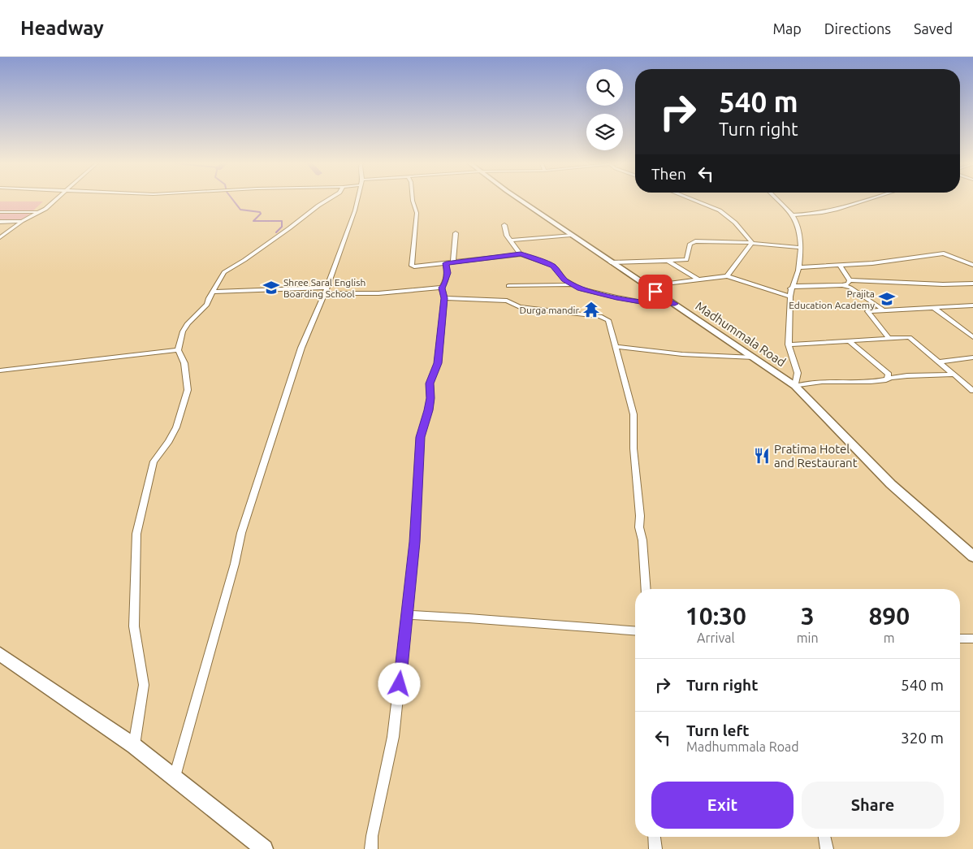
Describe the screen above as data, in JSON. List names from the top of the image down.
{
  "streets": {
    "street": ["Madhummala Road"]
  },
  "places": {
    "school or university": ["Shree Saral English Boarding School", "Prajita Education Academy"],
    "temple": ["Durga mandir"],
    "restaurant": ["Pratima Hotel and Restaurant"]
  },
  "page": {
    "header": "Headway",
    "nav": ["Map", "Directions", "Saved"],
    "turn": ["540 m", "Turn right"],
    "then": "Then",
    "eta": [
      "10:30",
      "Arrival",
      "3",
      "min",
      "890",
      "m"
    ],
    "list": [
      {
        "name": "Turn right",
        "value": "540 m"
      },
      {
        "name": "Turn left",
        "note": "Madhummala Road",
        "value": "320 m"
      }
    ],
    "buttons": ["Exit", "Share"]
  }
}
